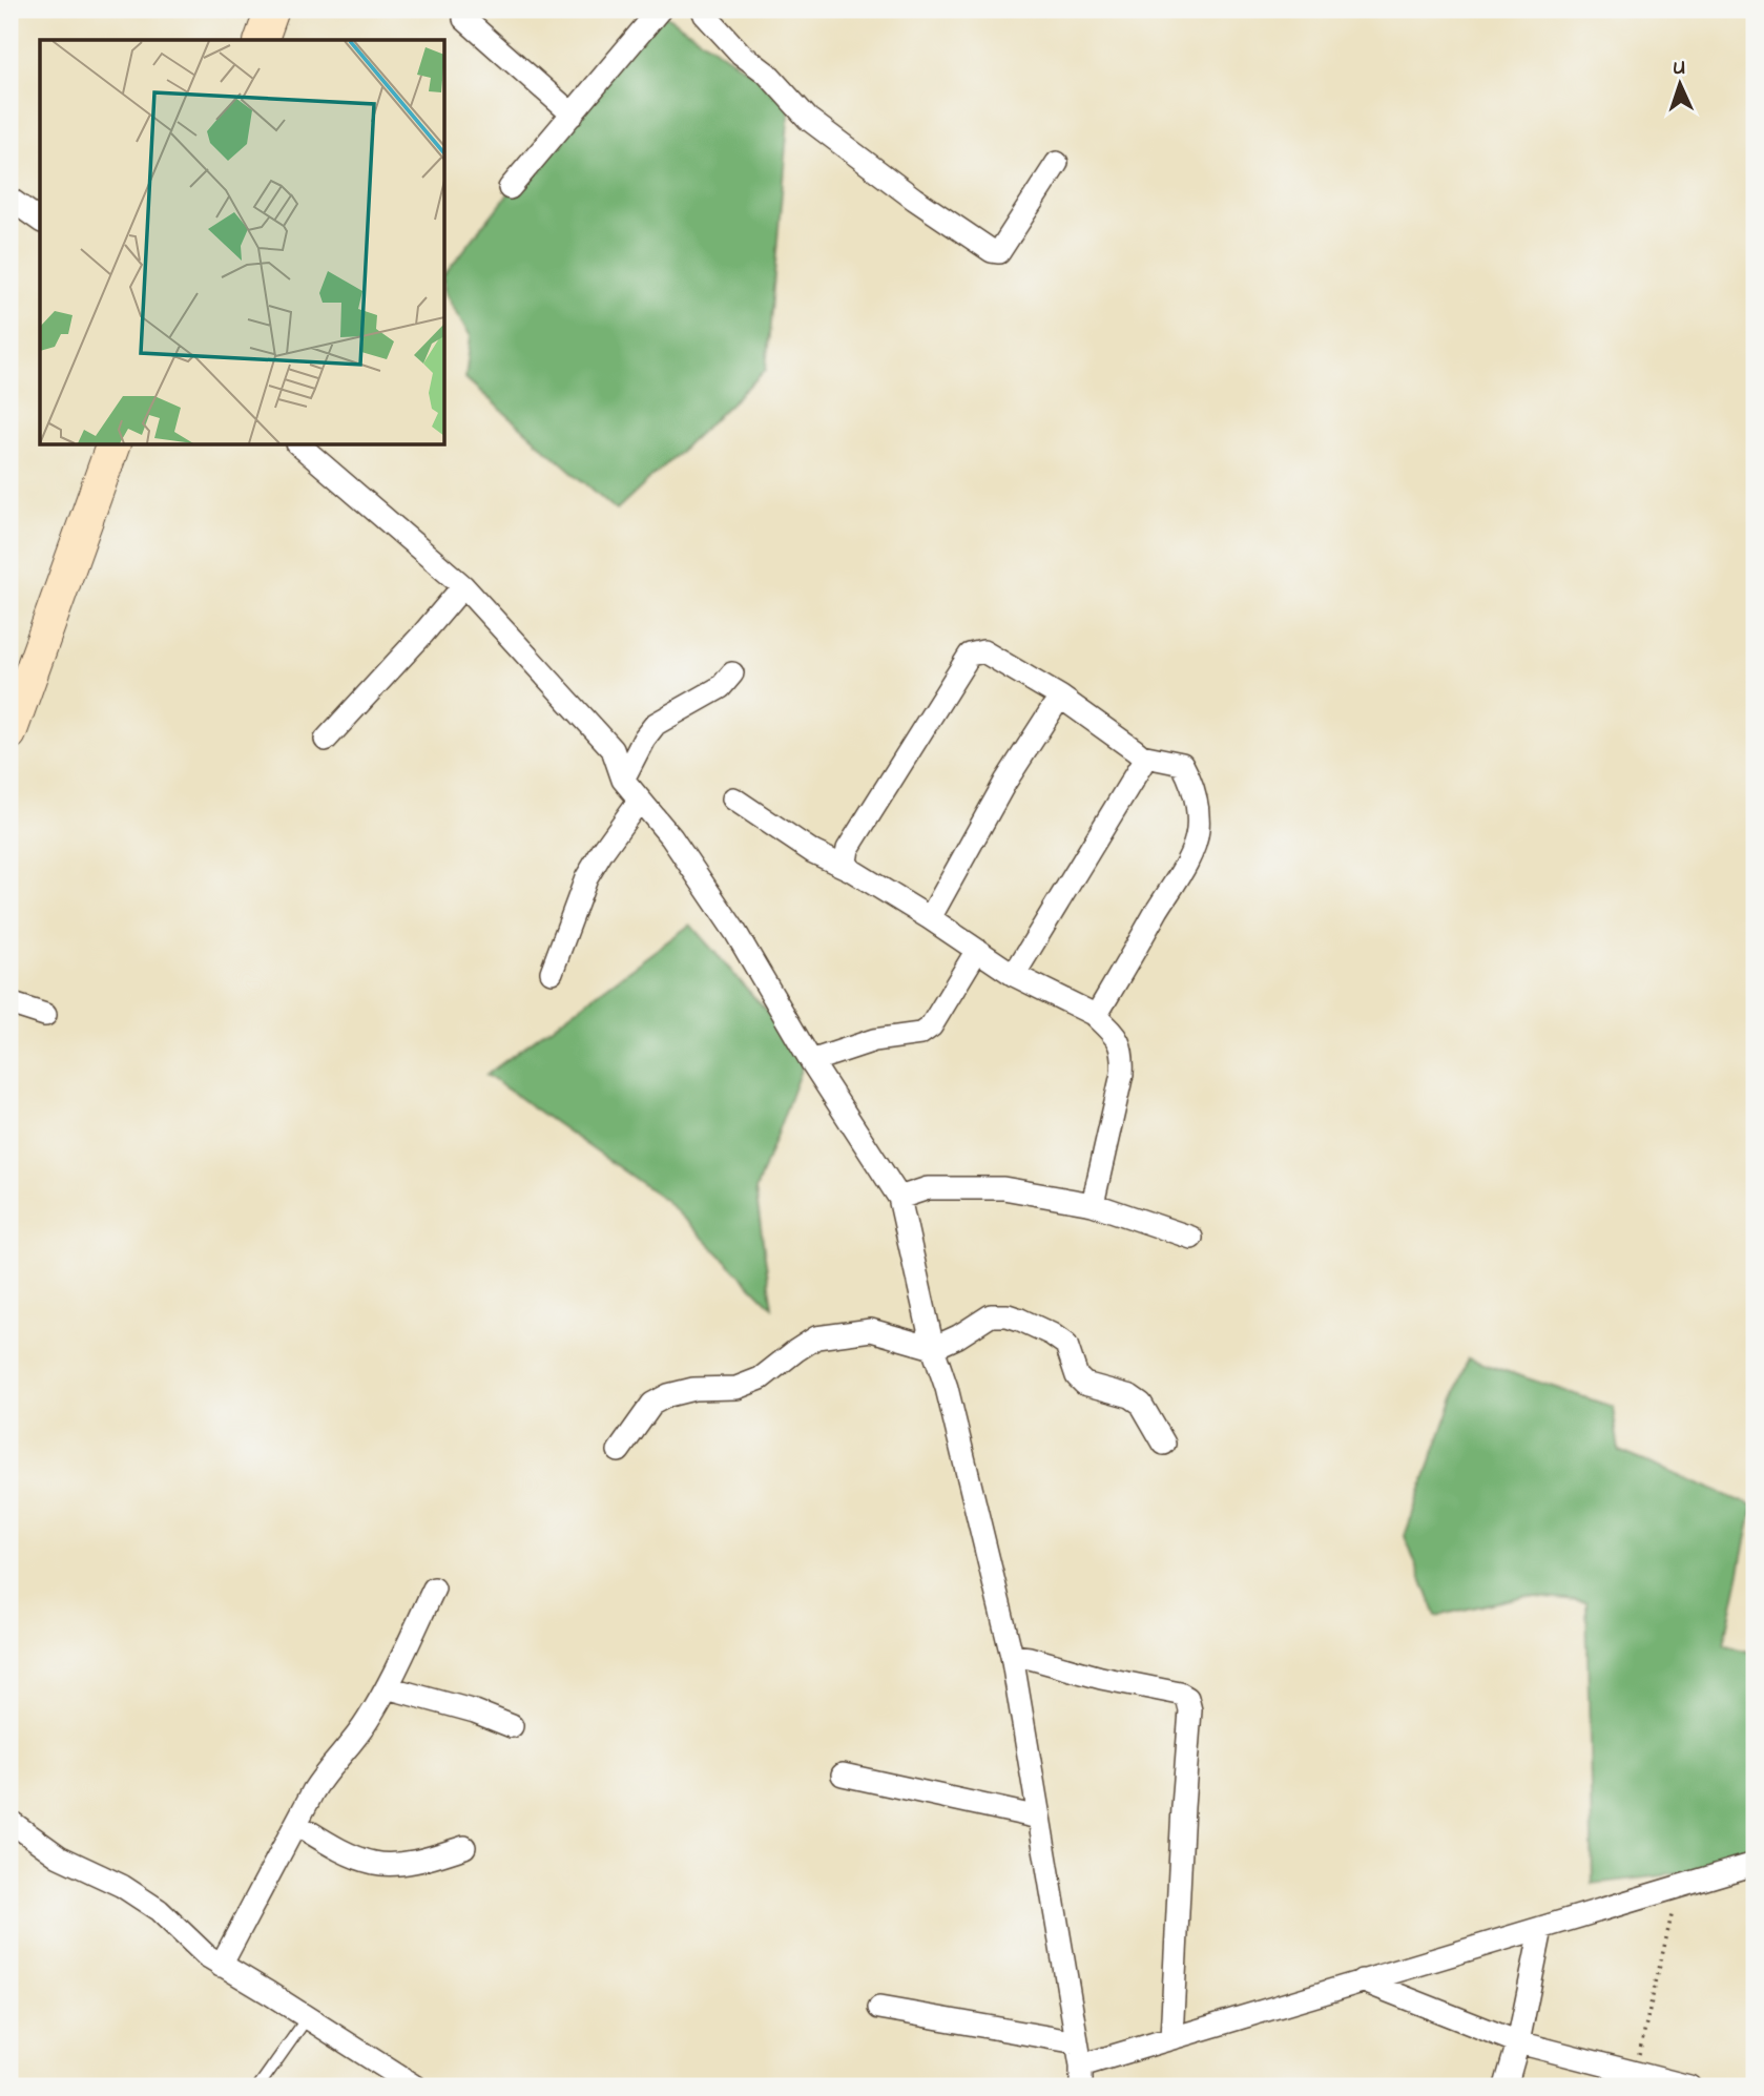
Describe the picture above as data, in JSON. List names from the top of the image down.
{
  "north": "top"
}
